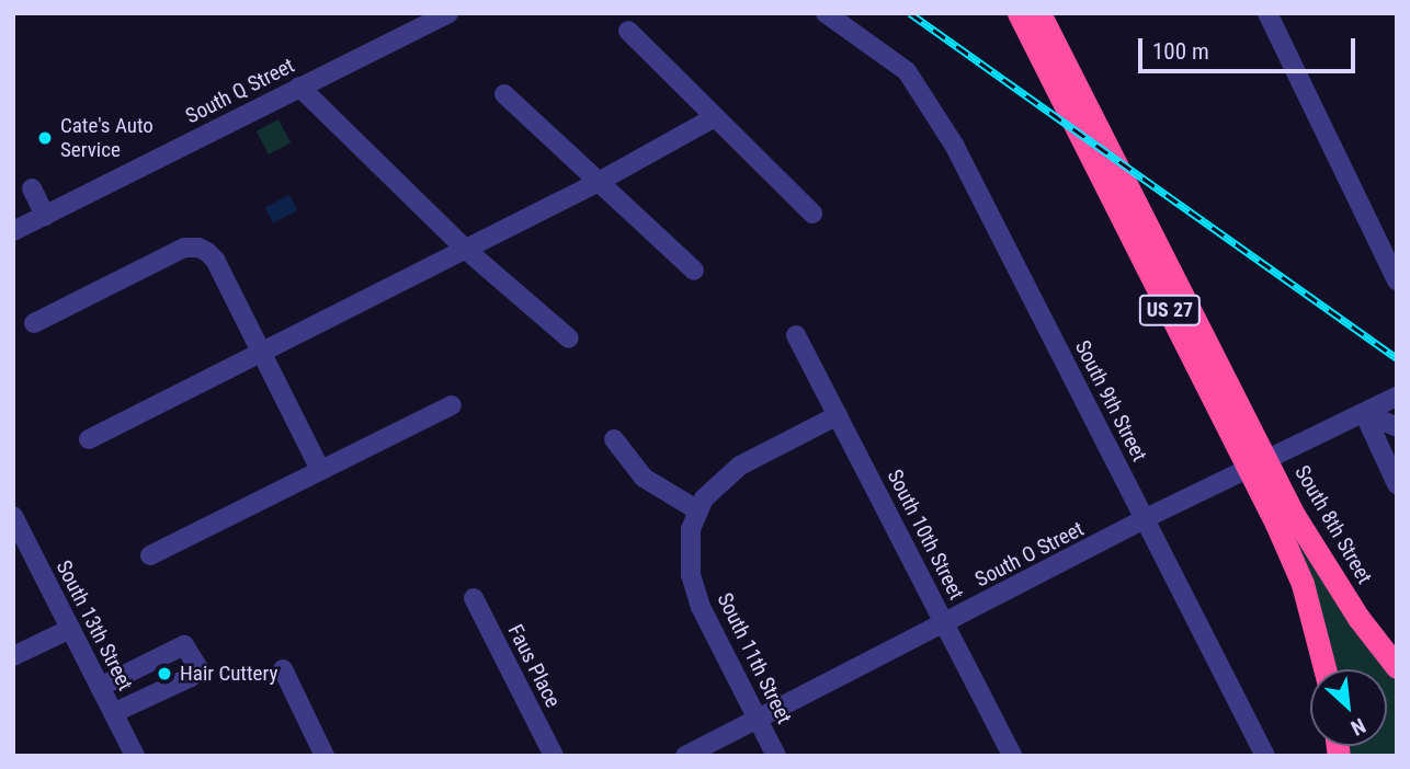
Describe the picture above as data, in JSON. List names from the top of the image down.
{
  "streets": {
    "highway": ["US 27", "South 8th Street"],
    "street": [
      "South Q Street",
      "South 9th Street",
      "South 10th Street",
      "South O Street",
      "South 13th Street",
      "South 11th Street",
      "Faus Place"
    ]
  },
  "crossings": [
    ["US 27", "South 8th Street"],
    ["South 9th Street", "South O Street"],
    ["South 10th Street", "South O Street"],
    ["South O Street", "South 11th Street"]
  ],
  "places": ["Cate's Auto Service", "Hair Cuttery"],
  "scale_bar": "100 m",
  "north": "bottom right"
}
